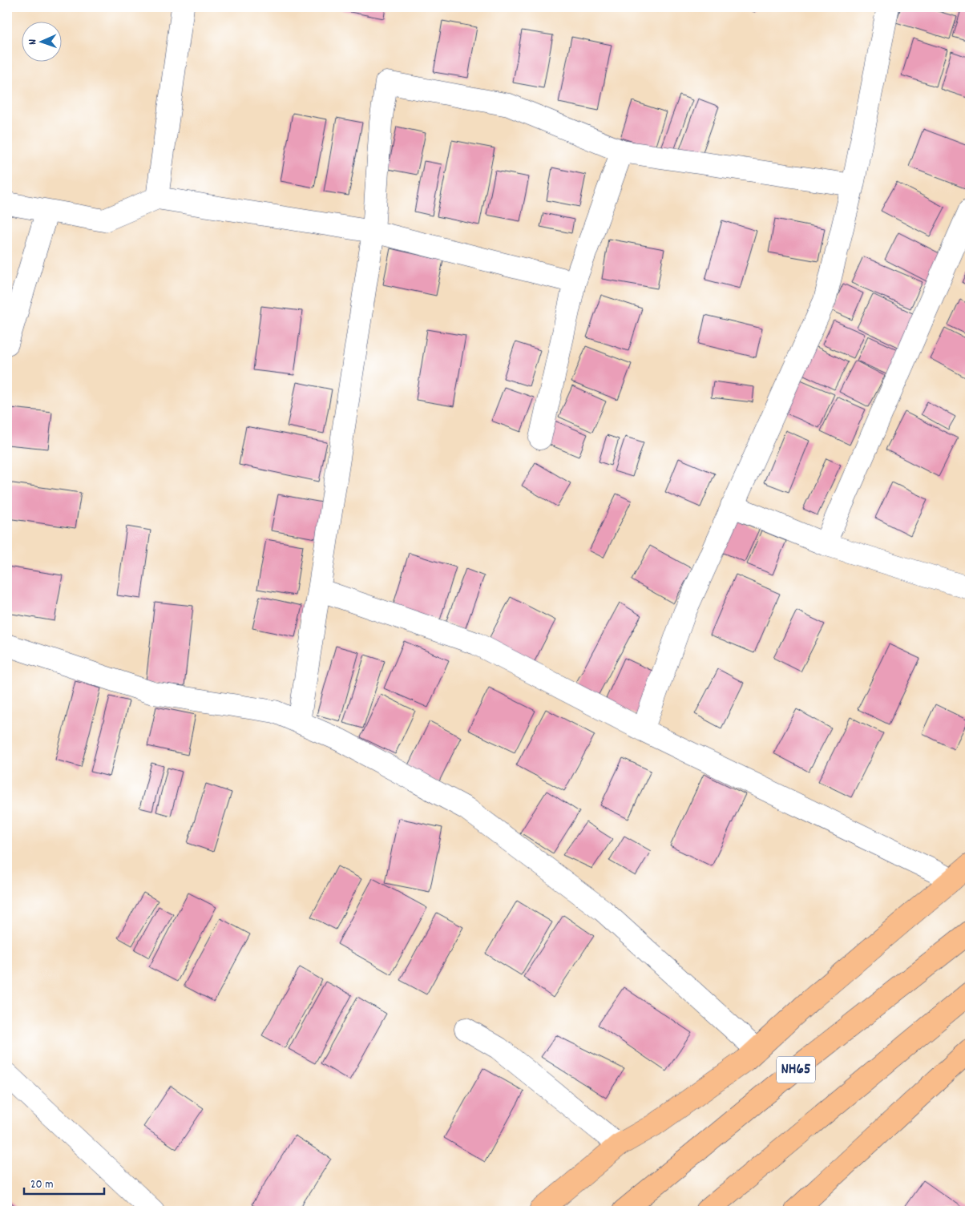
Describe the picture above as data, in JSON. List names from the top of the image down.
{
  "streets": {
    "main road": ["NH65"]
  },
  "scale_bar": "20 m",
  "north": "left"
}
